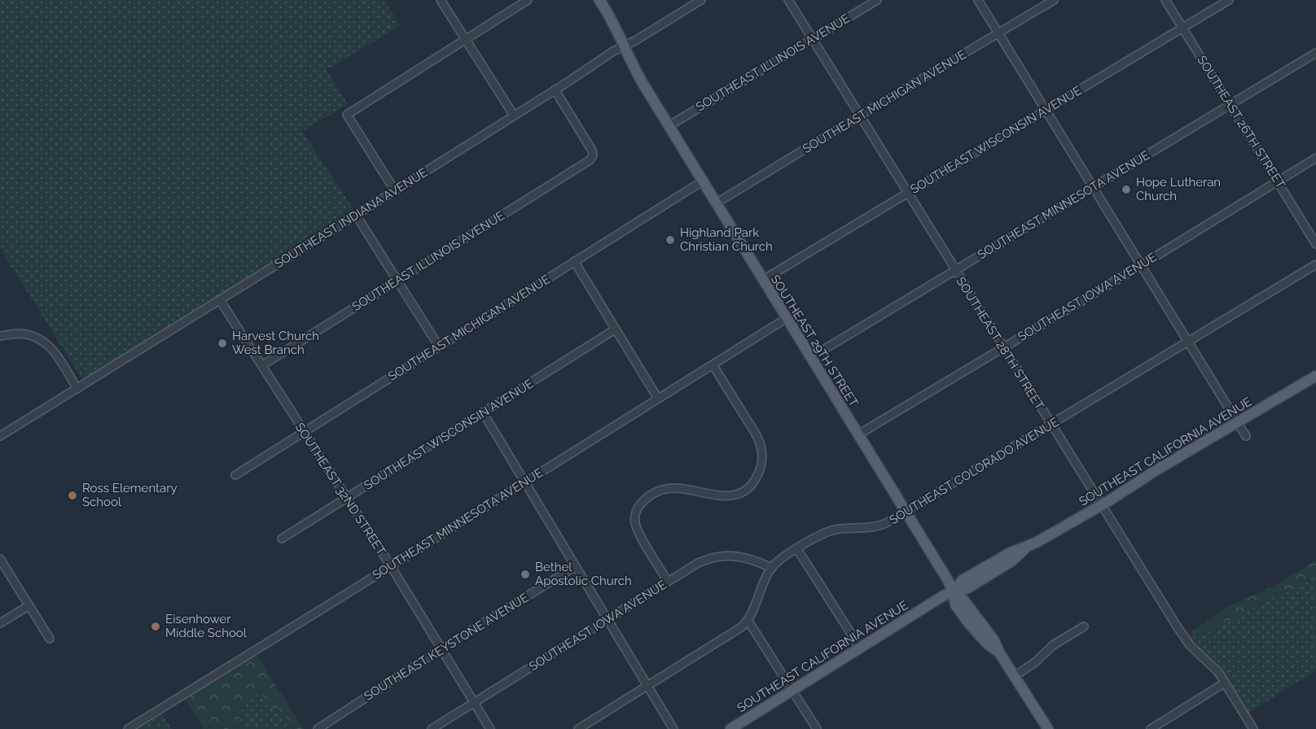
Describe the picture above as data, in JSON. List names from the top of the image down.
{
  "streets": {
    "main road": ["SOUTHEAST 29TH STREET", "SOUTHEAST CALIFORNIA AVENUE"],
    "street": [
      "SOUTHEAST ILLINOIS AVENUE",
      "SOUTHEAST MICHIGAN AVENUE",
      "SOUTHEAST 26TH STREET",
      "SOUTHEAST WISCONSIN AVENUE",
      "SOUTHEAST MINNESOTA AVENUE",
      "SOUTHEAST INDIANA AVENUE",
      "SOUTHEAST IOWA AVENUE",
      "SOUTHEAST 28TH STREET",
      "SOUTHEAST COLORADO AVENUE",
      "SOUTHEAST 32ND STREET",
      "SOUTHEAST KEYSTONE AVENUE"
    ]
  },
  "crossings": [
    ["SOUTHEAST ILLINOIS AVENUE", "SOUTHEAST INDIANA AVENUE"],
    ["SOUTHEAST ILLINOIS AVENUE", "SOUTHEAST 29TH STREET"],
    ["SOUTHEAST ILLINOIS AVENUE", "SOUTHEAST 28TH STREET"],
    ["SOUTHEAST ILLINOIS AVENUE", "SOUTHEAST 32ND STREET"],
    ["SOUTHEAST MICHIGAN AVENUE", "SOUTHEAST 29TH STREET"],
    ["SOUTHEAST MICHIGAN AVENUE", "SOUTHEAST 28TH STREET"],
    ["SOUTHEAST MICHIGAN AVENUE", "SOUTHEAST 32ND STREET"],
    ["SOUTHEAST 26TH STREET", "SOUTHEAST WISCONSIN AVENUE"],
    ["SOUTHEAST 26TH STREET", "SOUTHEAST MINNESOTA AVENUE"],
    ["SOUTHEAST 26TH STREET", "SOUTHEAST IOWA AVENUE"],
    ["SOUTHEAST WISCONSIN AVENUE", "SOUTHEAST 29TH STREET"],
    ["SOUTHEAST WISCONSIN AVENUE", "SOUTHEAST 28TH STREET"],
    ["SOUTHEAST WISCONSIN AVENUE", "SOUTHEAST 32ND STREET"],
    ["SOUTHEAST MINNESOTA AVENUE", "SOUTHEAST 29TH STREET"],
    ["SOUTHEAST MINNESOTA AVENUE", "SOUTHEAST 28TH STREET"],
    ["SOUTHEAST MINNESOTA AVENUE", "SOUTHEAST 32ND STREET"],
    ["SOUTHEAST INDIANA AVENUE", "SOUTHEAST 29TH STREET"],
    ["SOUTHEAST INDIANA AVENUE", "SOUTHEAST 32ND STREET"],
    ["SOUTHEAST IOWA AVENUE", "SOUTHEAST 29TH STREET"],
    ["SOUTHEAST IOWA AVENUE", "SOUTHEAST 28TH STREET"],
    ["SOUTHEAST IOWA AVENUE", "SOUTHEAST COLORADO AVENUE"],
    ["SOUTHEAST IOWA AVENUE", "SOUTHEAST 32ND STREET"],
    ["SOUTHEAST 29TH STREET", "SOUTHEAST CALIFORNIA AVENUE"],
    ["SOUTHEAST 29TH STREET", "SOUTHEAST COLORADO AVENUE"],
    ["SOUTHEAST 28TH STREET", "SOUTHEAST CALIFORNIA AVENUE"],
    ["SOUTHEAST 28TH STREET", "SOUTHEAST COLORADO AVENUE"],
    ["SOUTHEAST 32ND STREET", "SOUTHEAST KEYSTONE AVENUE"]
  ],
  "places": [
    "Hope Lutheran Church",
    "Highland Park Christian Church",
    "Harvest Church West Branch",
    "Ross Elementary School",
    "Bethel Apostolic Church",
    "Eisenhower Middle School"
  ]
}
